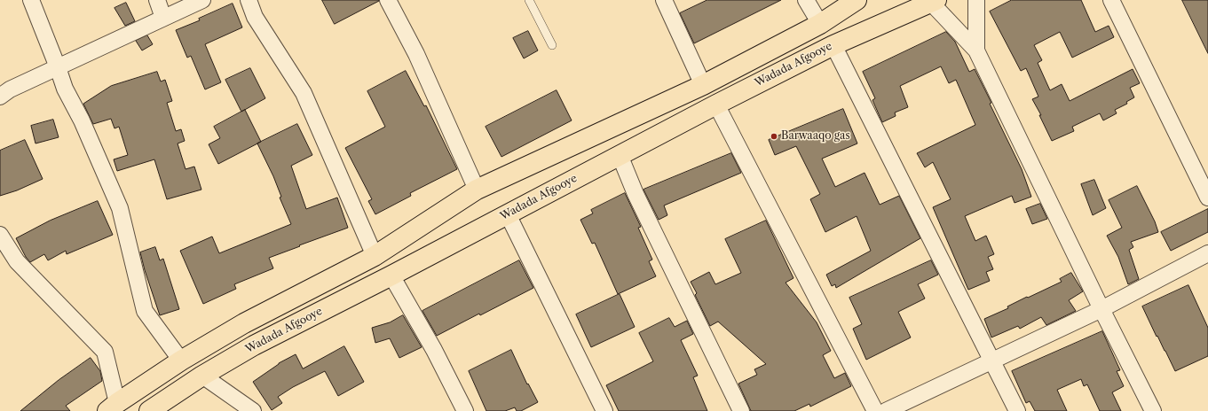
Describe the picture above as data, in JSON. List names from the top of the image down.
{
  "streets": {
    "highway": ["Wadada Afgooye"]
  },
  "places": ["Barwaaqo gas"]
}
